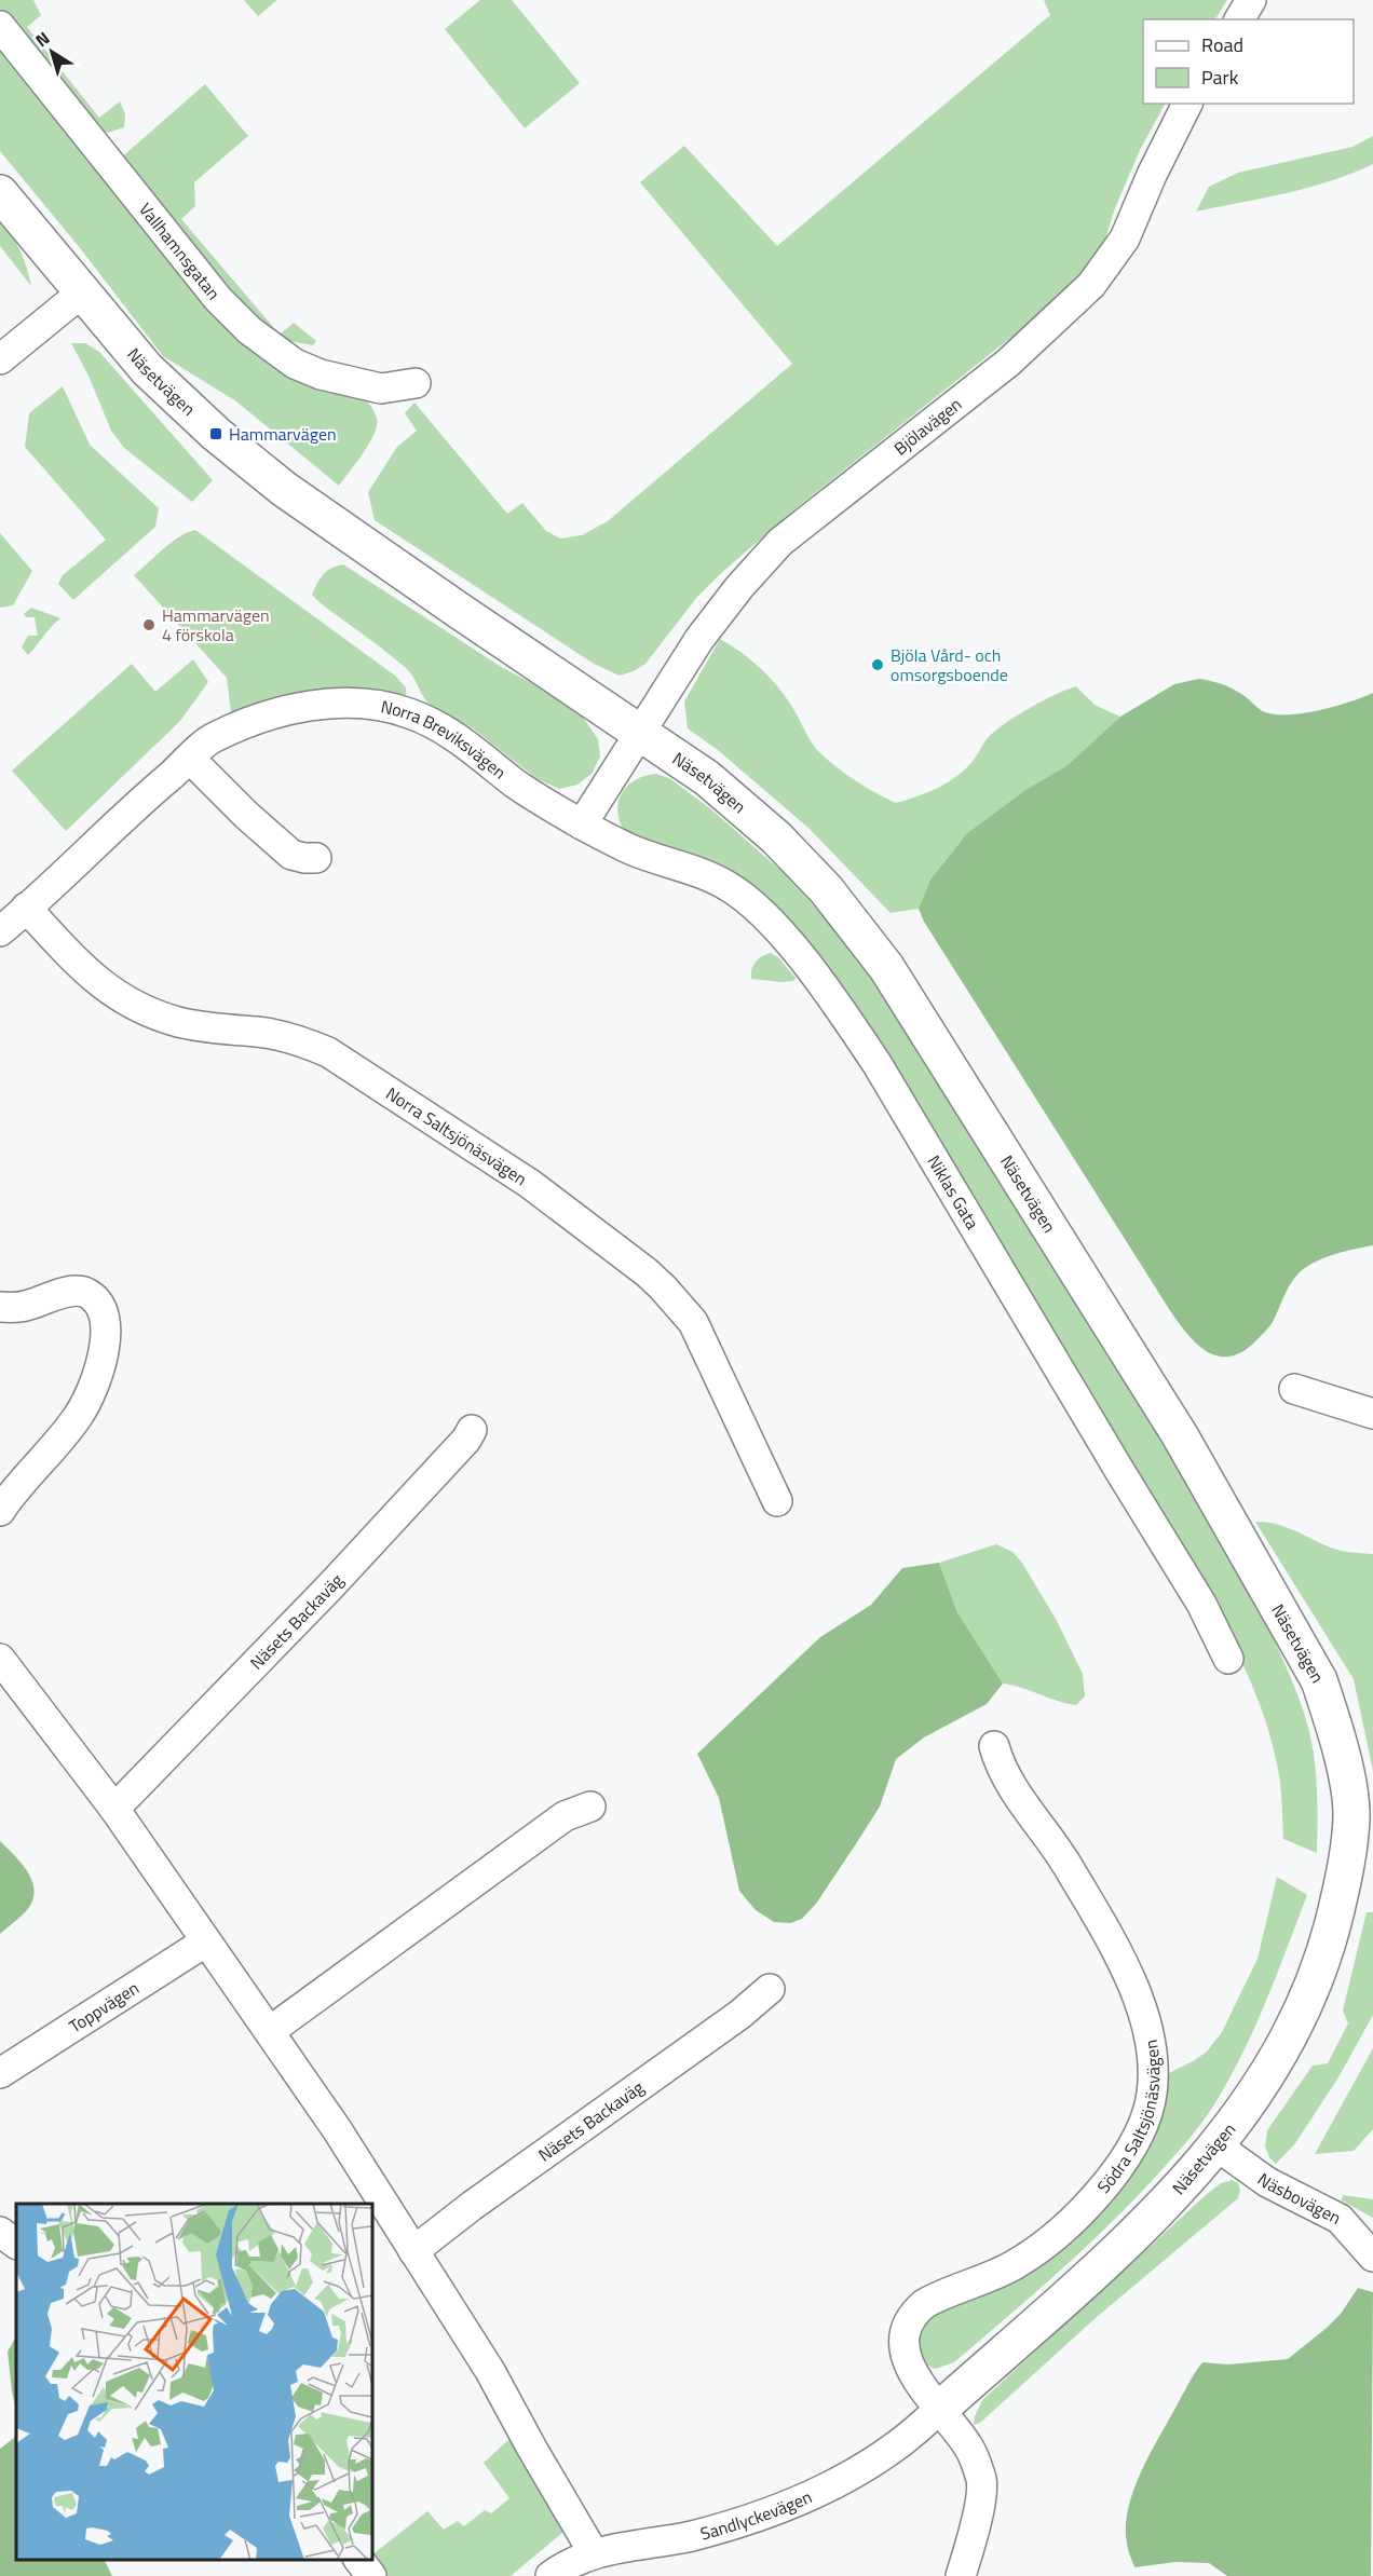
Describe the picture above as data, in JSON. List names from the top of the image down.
{
  "streets": {
    "street": [
      "Vallhamnsgatan",
      "Näsetvägen",
      "Bjölavägen",
      "Norra Breviksvägen",
      "Norra Saltsjönäsvägen",
      "Niklas Gata",
      "Näsets Backaväg",
      "Toppvägen",
      "Södra Saltsjönäsvägen",
      "Näsbovägen",
      "Sandlyckevägen"
    ]
  },
  "crossings": [
    ["Näsetvägen", "Bjölavägen"],
    ["Näsetvägen", "Södra Saltsjönäsvägen"],
    ["Näsetvägen", "Näsbovägen"],
    ["Näsetvägen", "Sandlyckevägen"],
    ["Norra Breviksvägen", "Norra Saltsjönäsvägen"],
    ["Norra Breviksvägen", "Niklas Gata"],
    ["Södra Saltsjönäsvägen", "Sandlyckevägen"]
  ],
  "places": {
    "transit": ["Hammarvägen"],
    "other": ["Hammarvägen 4 förskola", "Bjöla Vård- och omsorgsboende"]
  },
  "legend": ["Road", "Park"],
  "north": "top left"
}
